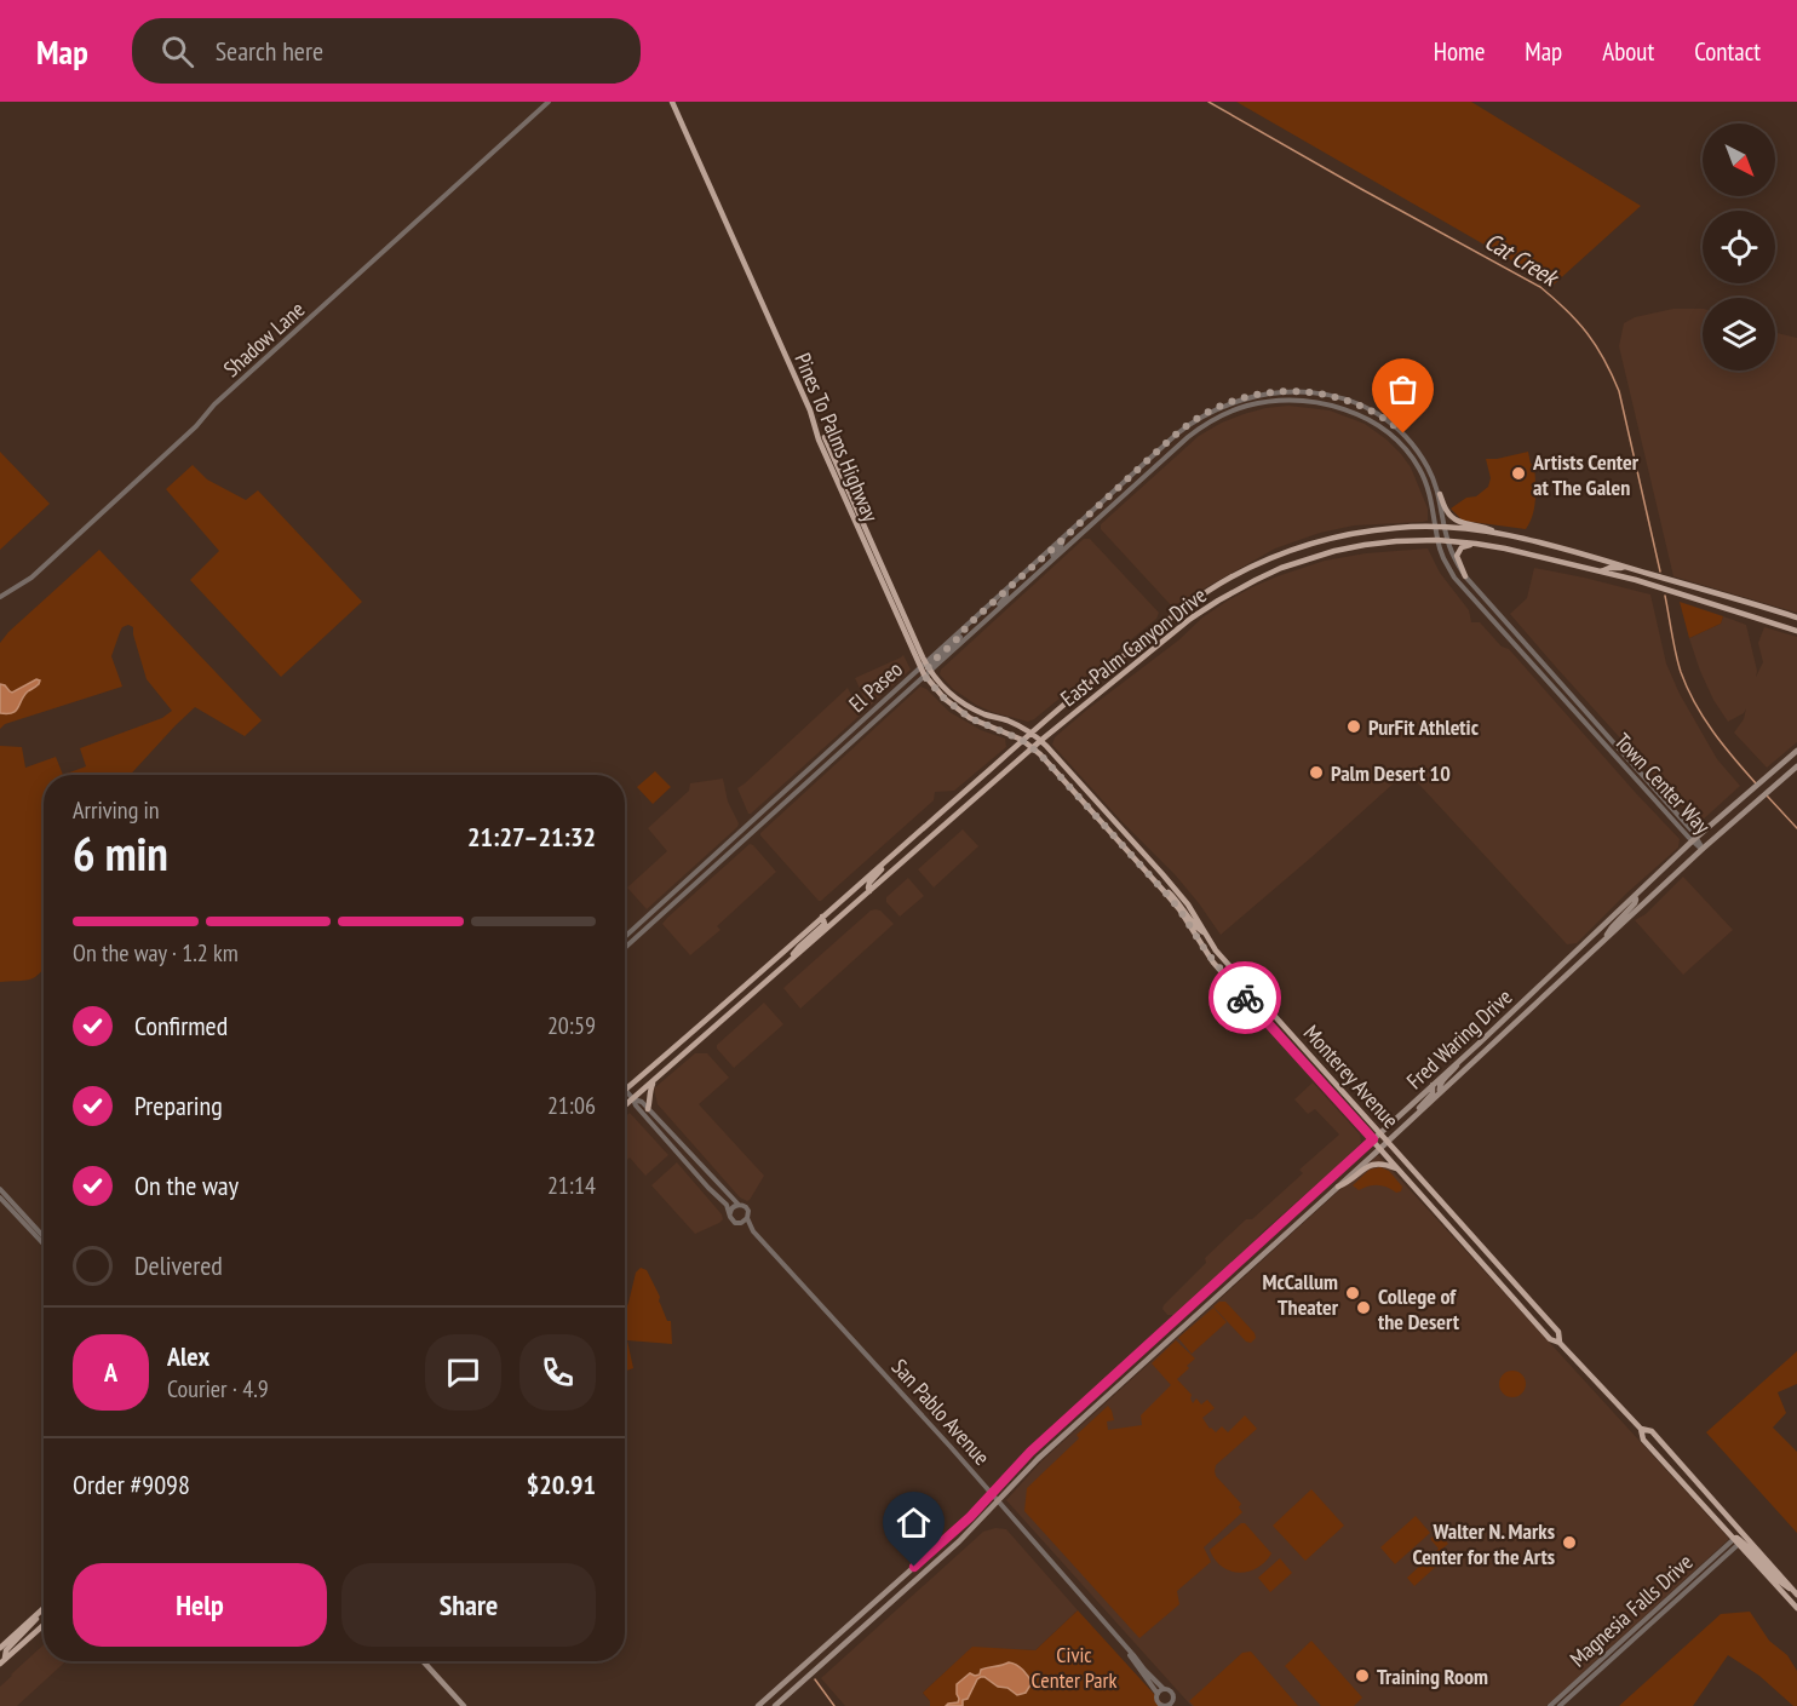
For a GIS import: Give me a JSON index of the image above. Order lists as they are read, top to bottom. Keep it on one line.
{"streets":{"main road":["Pines To Palms Highway","East Palm Canyon Drive","Fred Waring Drive","Monterey Avenue"],"street":["Shadow Lane","El Paseo","Town Center Way","San Pablo Avenue","Magnesia Falls Drive"]},"crossings":[["Pines To Palms Highway","East Palm Canyon Drive"],["Pines To Palms Highway","El Paseo"],["Pines To Palms Highway","Monterey Avenue"],["East Palm Canyon Drive","El Paseo"],["East Palm Canyon Drive","Town Center Way"],["East Palm Canyon Drive","Monterey Avenue"],["East Palm Canyon Drive","San Pablo Avenue"],["El Paseo","Town Center Way"],["Town Center Way","Fred Waring Drive"],["Fred Waring Drive","Monterey Avenue"],["Fred Waring Drive","San Pablo Avenue"],["Monterey Avenue","Magnesia Falls Drive"]],"water":["Cat Creek"],"parks":["Civic Center Park"],"places":["Artists Center at The Galen","PurFit Athletic","Palm Desert 10","McCallum Theater","College of the Desert","Walter N. Marks Center for the Arts","Training Room"],"north":"bottom right","page":{"header":"Map","search":"Search here","nav":["Home","Map","About","Contact"],"heading":["6 min","Arriving in","21:27–21:32"],"panel":["Alex","Courier · 4.9","Order #9098","$20.91"],"bar":"On the way · 1.2 km","list":[["Confirmed","20:59"],["Preparing","21:06"],["On the way","21:14"],"Delivered"],"round":"A","buttons":["Help","Share"]}}
